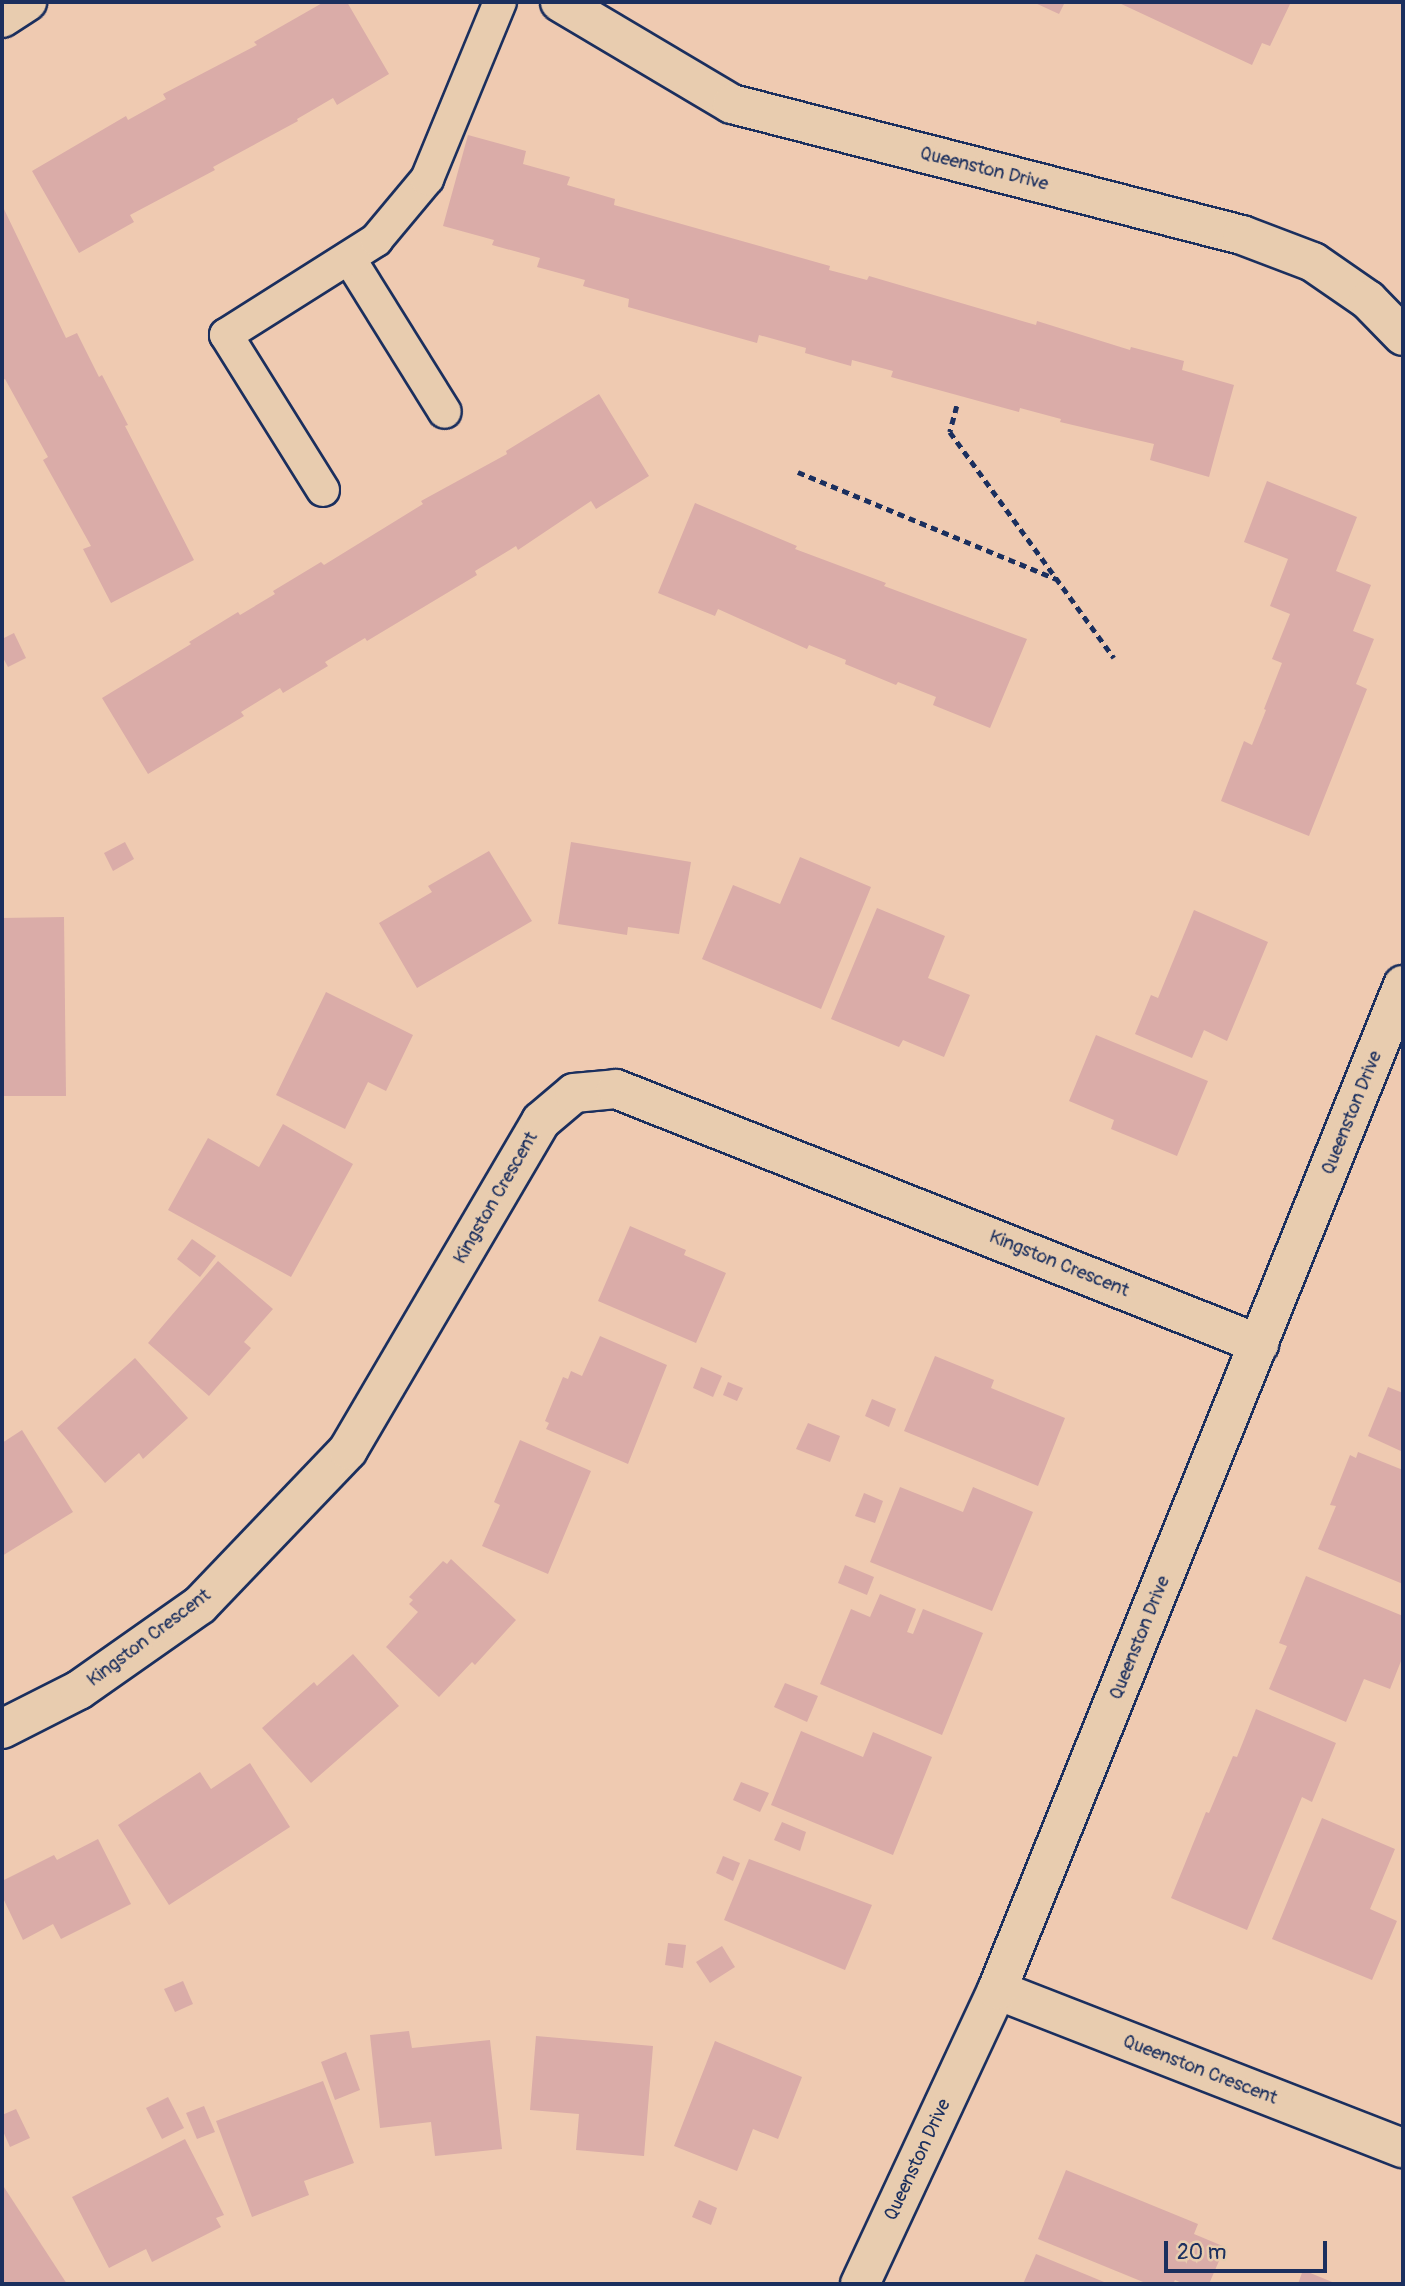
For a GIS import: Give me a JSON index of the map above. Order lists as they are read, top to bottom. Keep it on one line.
{"streets":{"street":["Queenston Drive","Kingston Crescent","Queenston Crescent"]},"crossings":[["Queenston Drive","Kingston Crescent"],["Queenston Drive","Queenston Crescent"]],"scale_bar":"20 m"}
